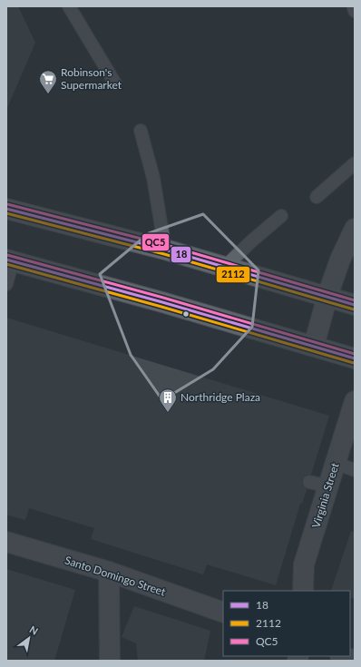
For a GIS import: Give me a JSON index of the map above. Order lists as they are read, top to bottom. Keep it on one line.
{"streets":{"street":["Virginia Street","Santo Domingo Street"]},"places":{"supermarket":["Robinson's Supermarket"],"building":["Northridge Plaza"]},"lines":["transit line QC5","transit line 18","transit line 2112"],"legend":["18","2112","QC5"],"north":"top right"}
